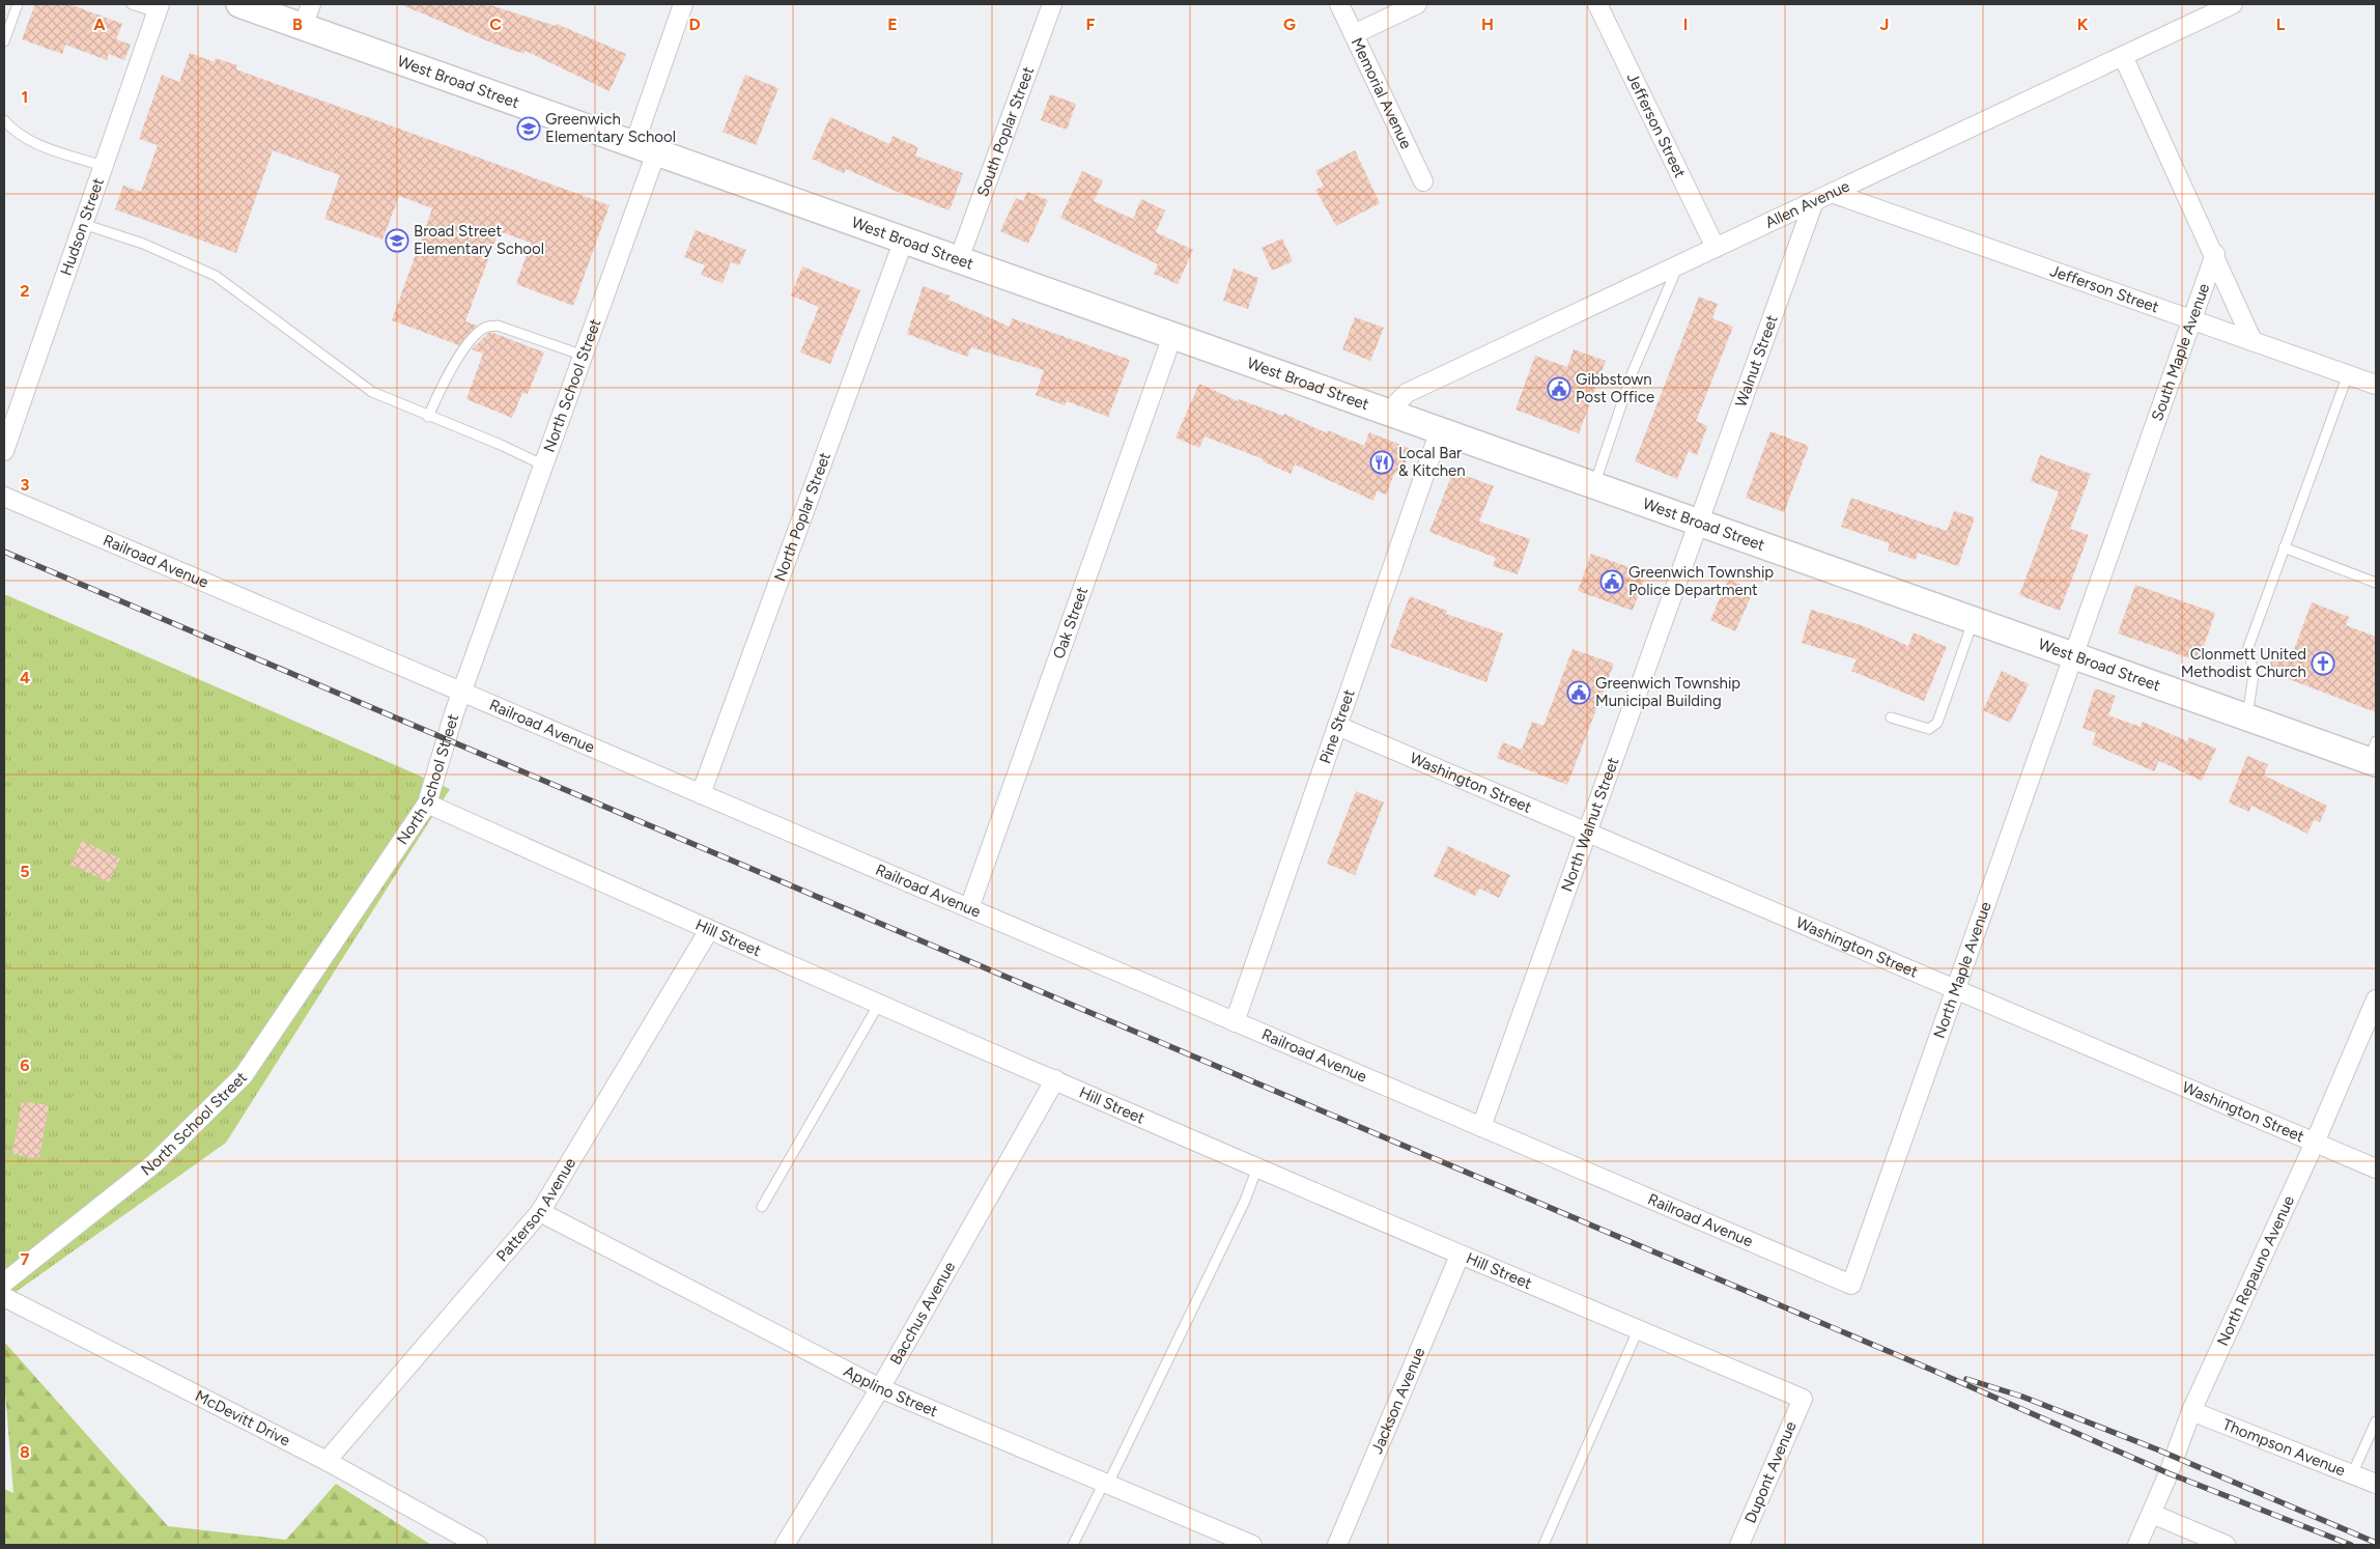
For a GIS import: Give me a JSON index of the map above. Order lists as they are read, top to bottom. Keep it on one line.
{"streets":{"main road":["West Broad Street"],"street":["Memorial Avenue","Jefferson Street","South Poplar Street","Allen Avenue","Hudson Street","South Maple Avenue","Walnut Street","North School Street","North Poplar Street","Railroad Avenue","Oak Street","Pine Street","Washington Street","North Walnut Street","Hill Street","North Maple Avenue","Patterson Avenue","North Repauno Avenue","Bacchus Avenue","Applino Street","Jackson Avenue","McDevitt Drive","Thompson Avenue","Dupont Avenue"]},"crossings":[["West Broad Street","South Poplar Street"],["West Broad Street","Allen Avenue"],["West Broad Street","South Maple Avenue"],["West Broad Street","Walnut Street"],["West Broad Street","North School Street"],["West Broad Street","North Poplar Street"],["West Broad Street","Oak Street"],["West Broad Street","Pine Street"],["West Broad Street","North Walnut Street"],["West Broad Street","North Maple Avenue"],["Jefferson Street","Allen Avenue"],["Jefferson Street","South Maple Avenue"],["Allen Avenue","Walnut Street"],["South Maple Avenue","North Maple Avenue"],["Walnut Street","North Walnut Street"],["North School Street","Railroad Avenue"],["North School Street","Hill Street"],["North Poplar Street","Railroad Avenue"],["Railroad Avenue","Oak Street"],["Railroad Avenue","Pine Street"],["Railroad Avenue","North Walnut Street"],["Railroad Avenue","North Maple Avenue"],["Pine Street","Washington Street"],["Washington Street","North Walnut Street"],["Washington Street","North Maple Avenue"],["Washington Street","North Repauno Avenue"],["Hill Street","Patterson Avenue"],["Hill Street","Bacchus Avenue"],["Hill Street","Jackson Avenue"],["Hill Street","Dupont Avenue"],["Patterson Avenue","Applino Street"],["Patterson Avenue","McDevitt Drive"],["North Repauno Avenue","Thompson Avenue"],["Bacchus Avenue","Applino Street"]],"places":{"school or university":["Greenwich Elementary School","Broad Street Elementary School"],"public building":["Gibbstown Post Office","Greenwich Township Police Department","Greenwich Township Municipal Building"],"restaurant":["Local Bar & Kitchen"],"church":["Clonmett United Methodist Church"]},"grid":{"columns":["A","B","C","D","E","F","G","H","I","J","K","L"],"rows":["1","2","3","4","5","6","7","8"]}}
